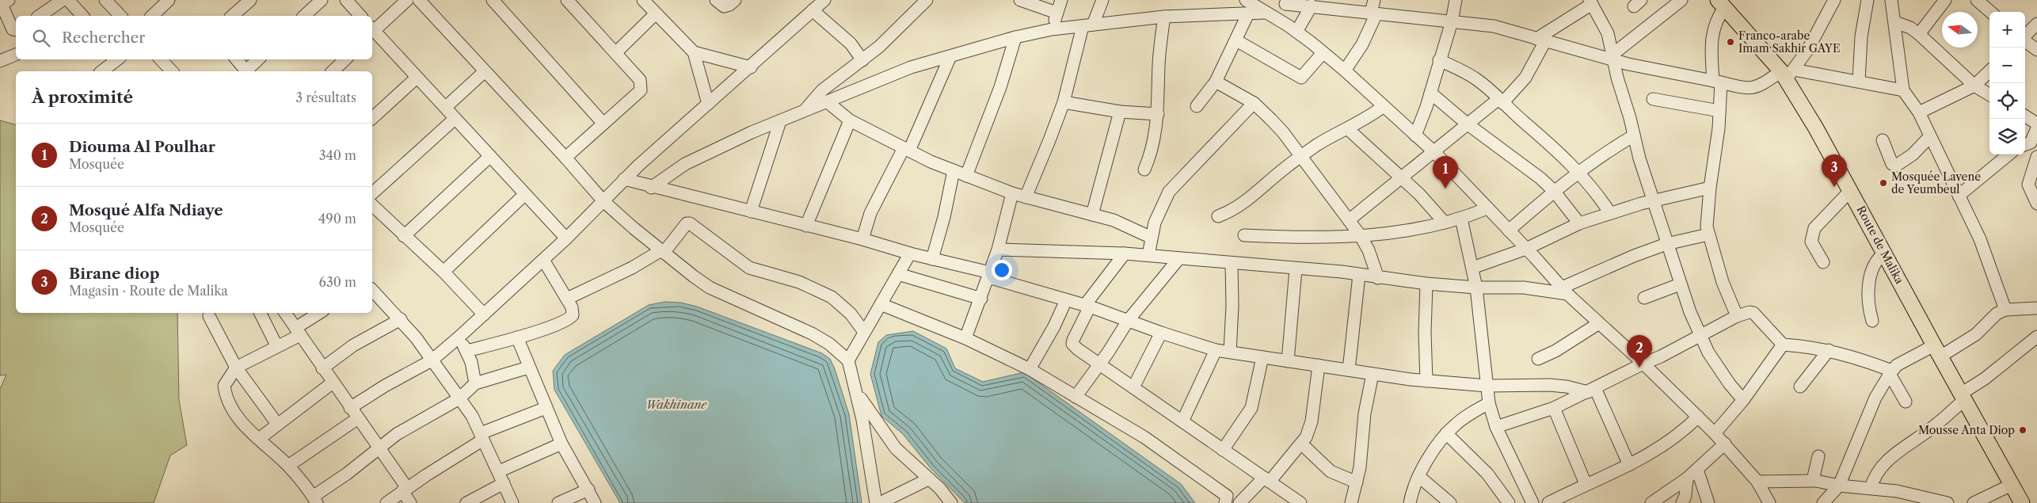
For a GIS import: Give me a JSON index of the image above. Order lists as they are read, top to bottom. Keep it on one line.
{"streets":{"main road":["Route de Malika"]},"water":["Wakhinane"],"places":["Franco-arabe Imam Sakhir GAYE","Mosquée Layene de Yeumbeul","Mousse Anta Diop"],"north":"left","page":{"map_buttons":["+","−"],"search":"Rechercher","heading":["À proximité","3 résultats"],"list":[{"mark":"1","name":"Diouma Al Poulhar","note":"Mosquée","value":"340 m"},{"mark":"2","name":"Mosqué Alfa Ndiaye","note":"Mosquée","value":"490 m"},{"mark":"3","name":"Birane diop","note":"Magasin · Route de Malika","value":"630 m"}],"pins":["3","1","2"]}}
